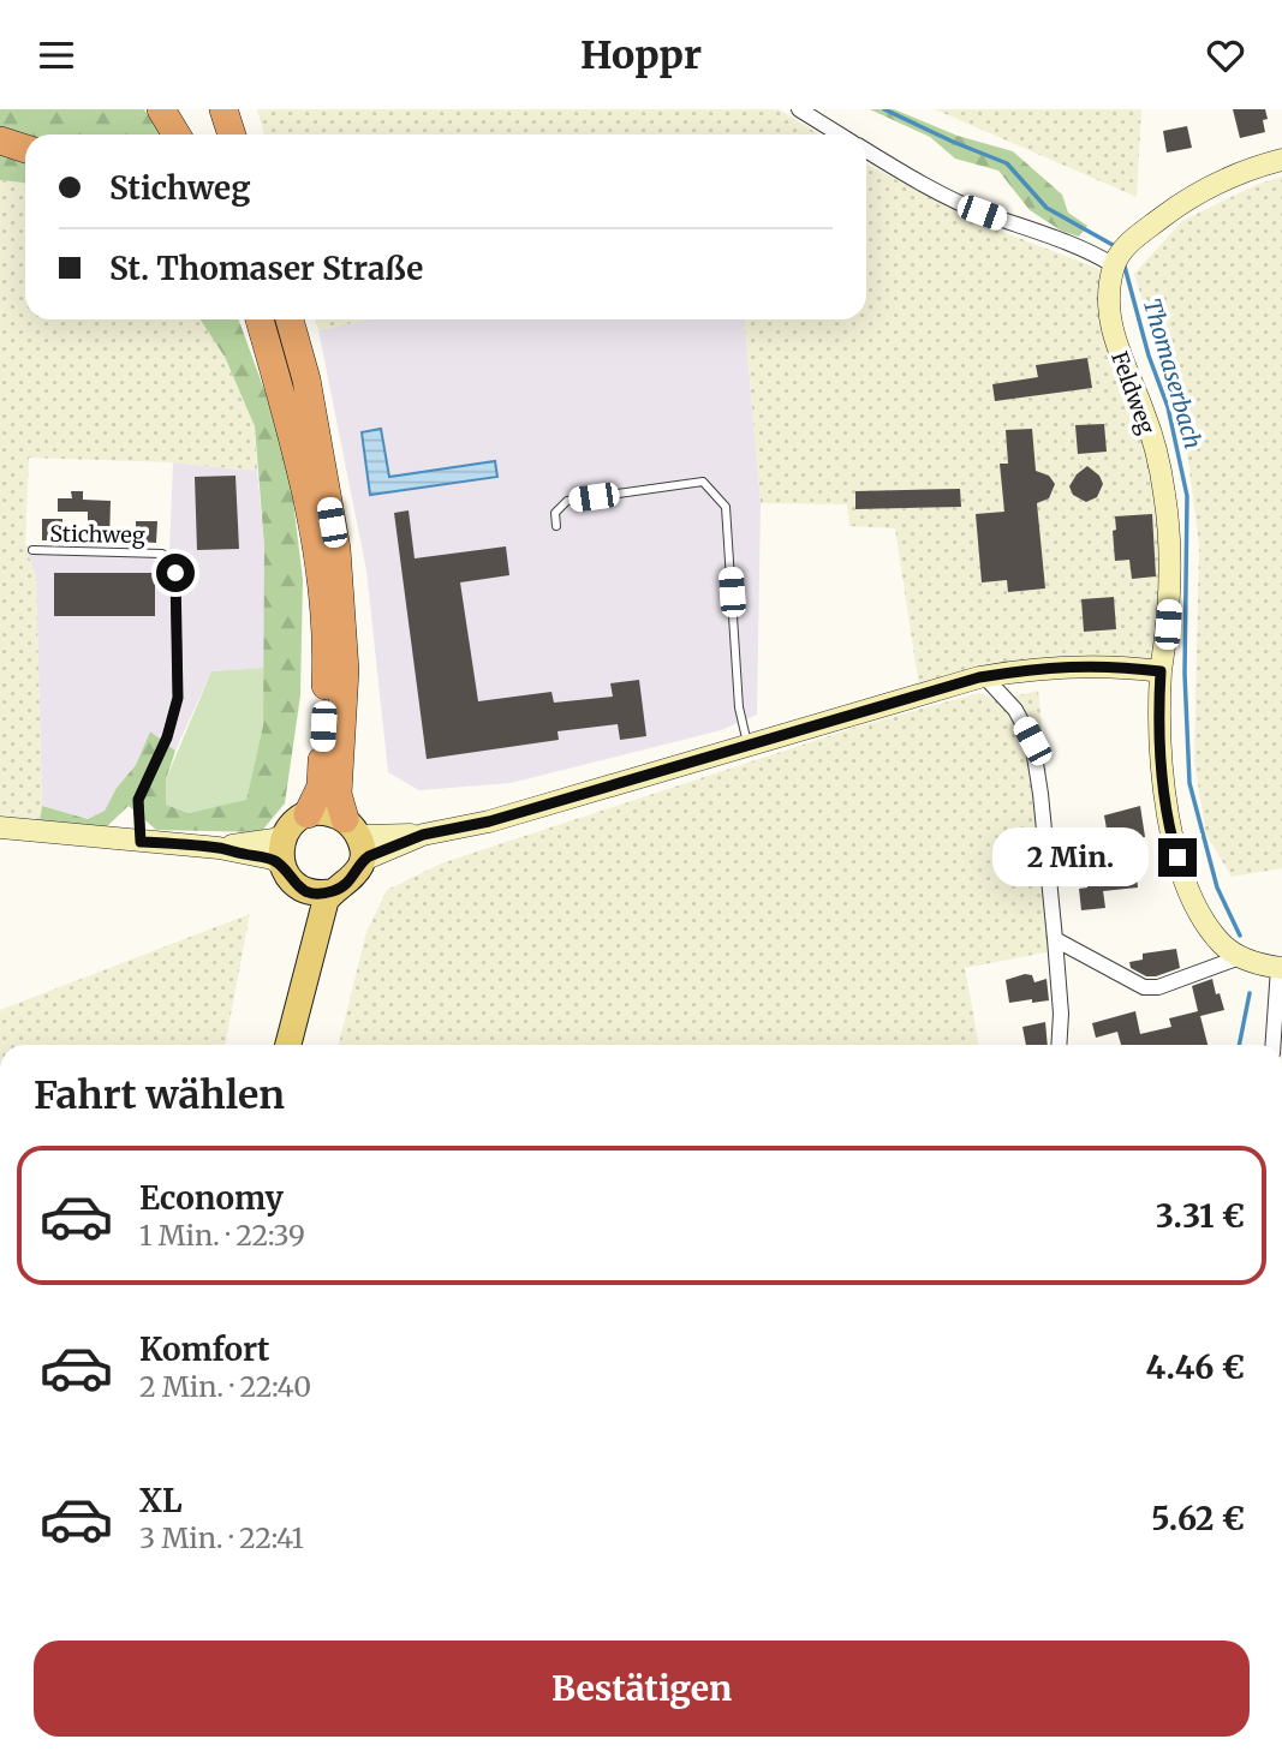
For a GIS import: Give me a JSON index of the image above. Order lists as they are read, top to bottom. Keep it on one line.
{"streets":{"main road":["Feldweg"],"lane":["Stichweg"]},"water":["Thomaserbach"],"page":{"header":"Hoppr","banner":["Stichweg","St. Thomaser Straße"],"bubble":"2 Min.","heading":"Fahrt wählen","list":[{"name":"Economy","note":"1 Min. · 22:39","value":"3.31 €"},{"name":"Komfort","note":"2 Min. · 22:40","value":"4.46 €"},{"name":"XL","note":"3 Min. · 22:41","value":"5.62 €"}],"buttons":"Bestätigen"}}
